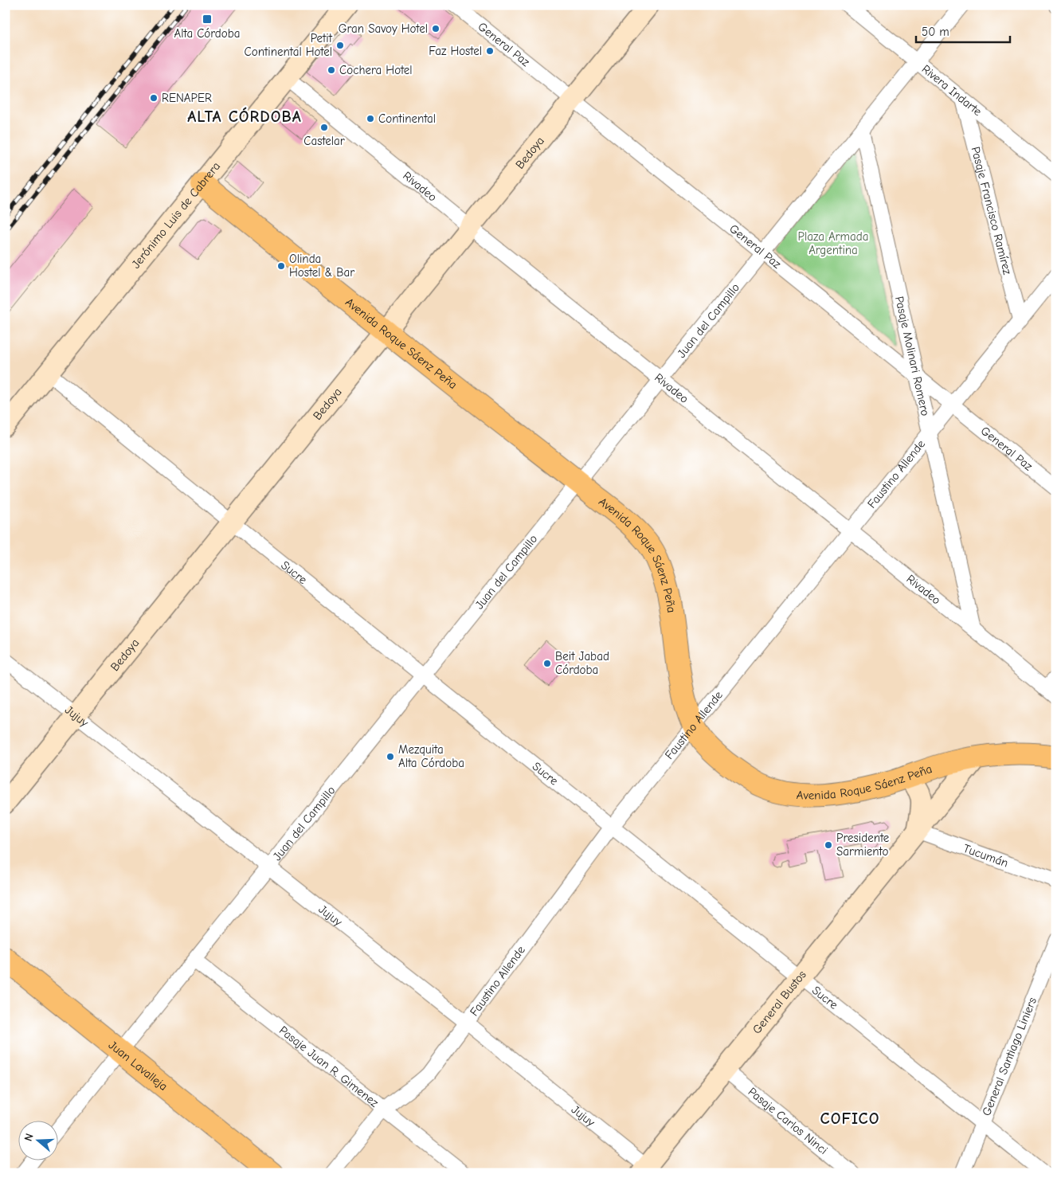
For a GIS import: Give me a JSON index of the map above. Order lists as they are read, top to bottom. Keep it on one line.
{"streets":{"main road":["Bedoya","Jerónimo Luis de Cabrera","Avenida Roque Sáenz Peña","General Bustos","Juan Lavalleja"],"street":["General Paz","Rivera Indarte","Rivadeo","Pasaje Francisco Ramírez","Juan del Campillo","Pasaje Molinari Romero","Faustino Allende","Sucre","Jujuy","Tucumán","General Santiago Liniers","Pasaje Juan R. Gimenez","Pasaje Carlos Ninci"]},"crossings":[["General Paz","Bedoya"],["General Paz","Juan del Campillo"],["General Paz","Pasaje Molinari Romero"],["General Paz","Faustino Allende"],["Rivera Indarte","Pasaje Francisco Ramírez"],["Rivera Indarte","Juan del Campillo"],["Bedoya","Rivadeo"],["Bedoya","Avenida Roque Sáenz Peña"],["Bedoya","Sucre"],["Bedoya","Jujuy"],["Rivadeo","Jerónimo Luis de Cabrera"],["Rivadeo","Juan del Campillo"],["Rivadeo","Pasaje Molinari Romero"],["Rivadeo","Faustino Allende"],["Pasaje Francisco Ramírez","Faustino Allende"],["Jerónimo Luis de Cabrera","Avenida Roque Sáenz Peña"],["Jerónimo Luis de Cabrera","Sucre"],["Juan del Campillo","Avenida Roque Sáenz Peña"],["Juan del Campillo","Pasaje Molinari Romero"],["Juan del Campillo","Sucre"],["Juan del Campillo","Jujuy"],["Juan del Campillo","Juan Lavalleja"],["Juan del Campillo","Pasaje Juan R. Gimenez"],["Avenida Roque Sáenz Peña","Faustino Allende"],["Avenida Roque Sáenz Peña","General Bustos"],["Pasaje Molinari Romero","Faustino Allende"],["Faustino Allende","Sucre"],["Faustino Allende","Jujuy"],["Faustino Allende","Pasaje Juan R. Gimenez"],["Sucre","General Bustos"],["Sucre","General Santiago Liniers"],["Jujuy","General Bustos"],["Tucumán","General Bustos"],["General Bustos","Pasaje Carlos Ninci"]],"districts":["ALTA CÓRDOBA","COFICO"],"parks":["Plaza Armada Argentina"],"places":{"transit":["Alta Córdoba"],"other":["Gran Savoy Hotel","Petit Continental Hotel","Faz Hostel","Cochera Hotel","RENAPER","Continental","Castelar","Olinda Hostel & Bar","Beit Jabad Córdoba","Mezquita Alta Córdoba","Presidente Sarmiento"]},"scale_bar":"50 m","north":"left"}
